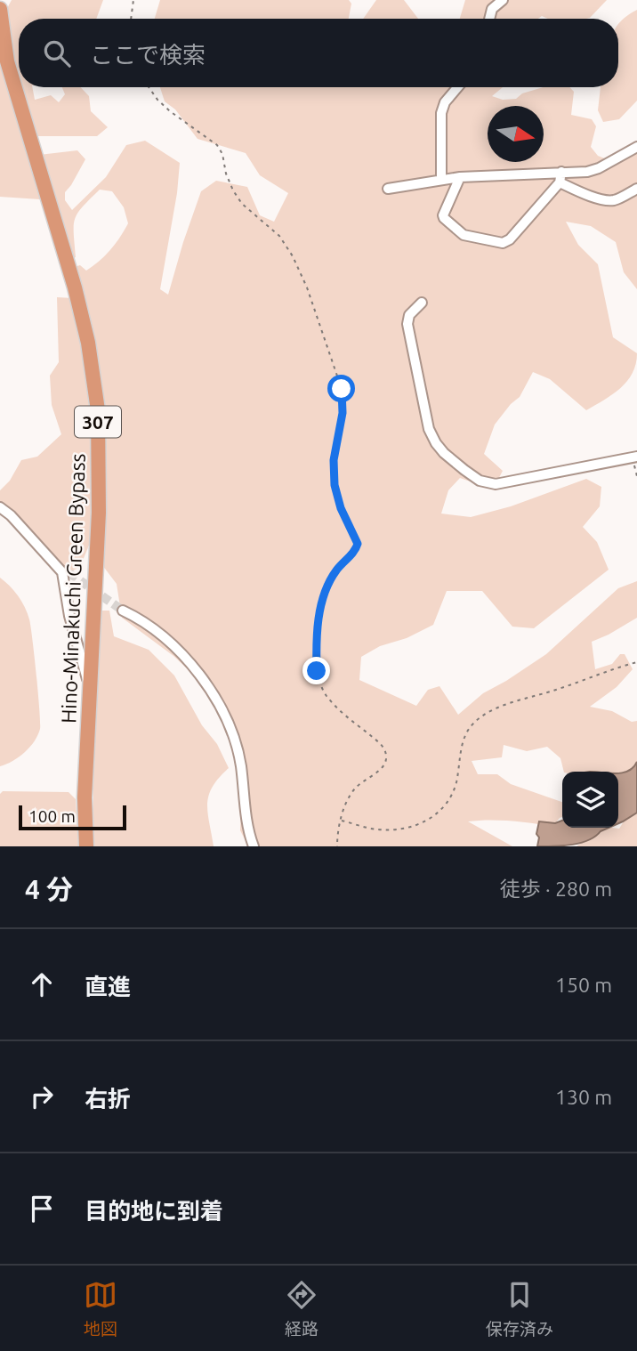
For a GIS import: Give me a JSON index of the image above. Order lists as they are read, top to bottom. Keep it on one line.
{"streets":{"highway":["307","Hino-Minakuchi Green Bypass"]},"scale_bar":"100 m","north":"right","page":{"search":"ここで検索","scale":"100 m","heading":["4 分","徒歩 · 280 m"],"list":[["直進","150 m"],["右折","130 m"],"目的地に到着"],"nav":["地図","経路","保存済み"]}}
